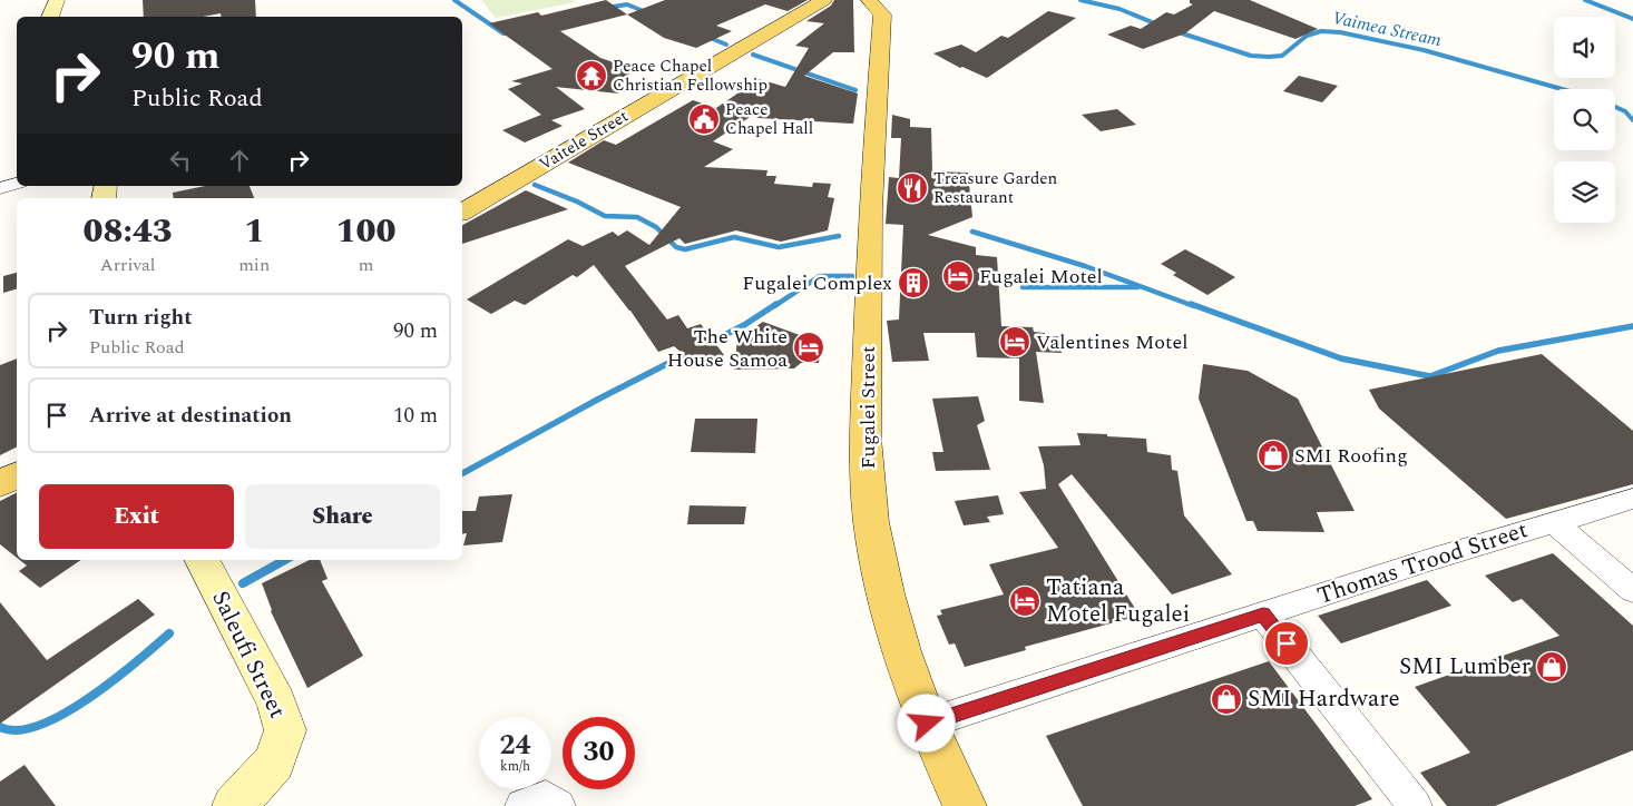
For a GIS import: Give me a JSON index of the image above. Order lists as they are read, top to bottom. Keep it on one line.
{"streets":{"main road":["Vaitele Street","Fugalei Street","Saleufi Street"],"street":["Thomas Trood Street"]},"crossings":[["Fugalei Street","Thomas Trood Street"]],"water":["Vaimea Stream"],"places":{"temple":["Peace Chapel Christian Fellowship"],"public building":["Peace Chapel Hall"],"restaurant":["Treasure Garden Restaurant"],"hotel":["Fugalei Motel","Valentines Motel","The White House Samoa","Tatiana Motel Fugalei"],"building":["Fugalei Complex"],"shop":["SMI Roofing","SMI Lumber","SMI Hardware"]},"page":{"turn":["90 m","Public Road"],"eta":["08:43","Arrival","1","min","100","m"],"list":[{"name":"Turn right","note":"Public Road","value":"90 m"},{"name":"Arrive at destination","value":"10 m"}],"buttons":["Exit","Share"],"speed":"24 km/h","limit":"30"}}
